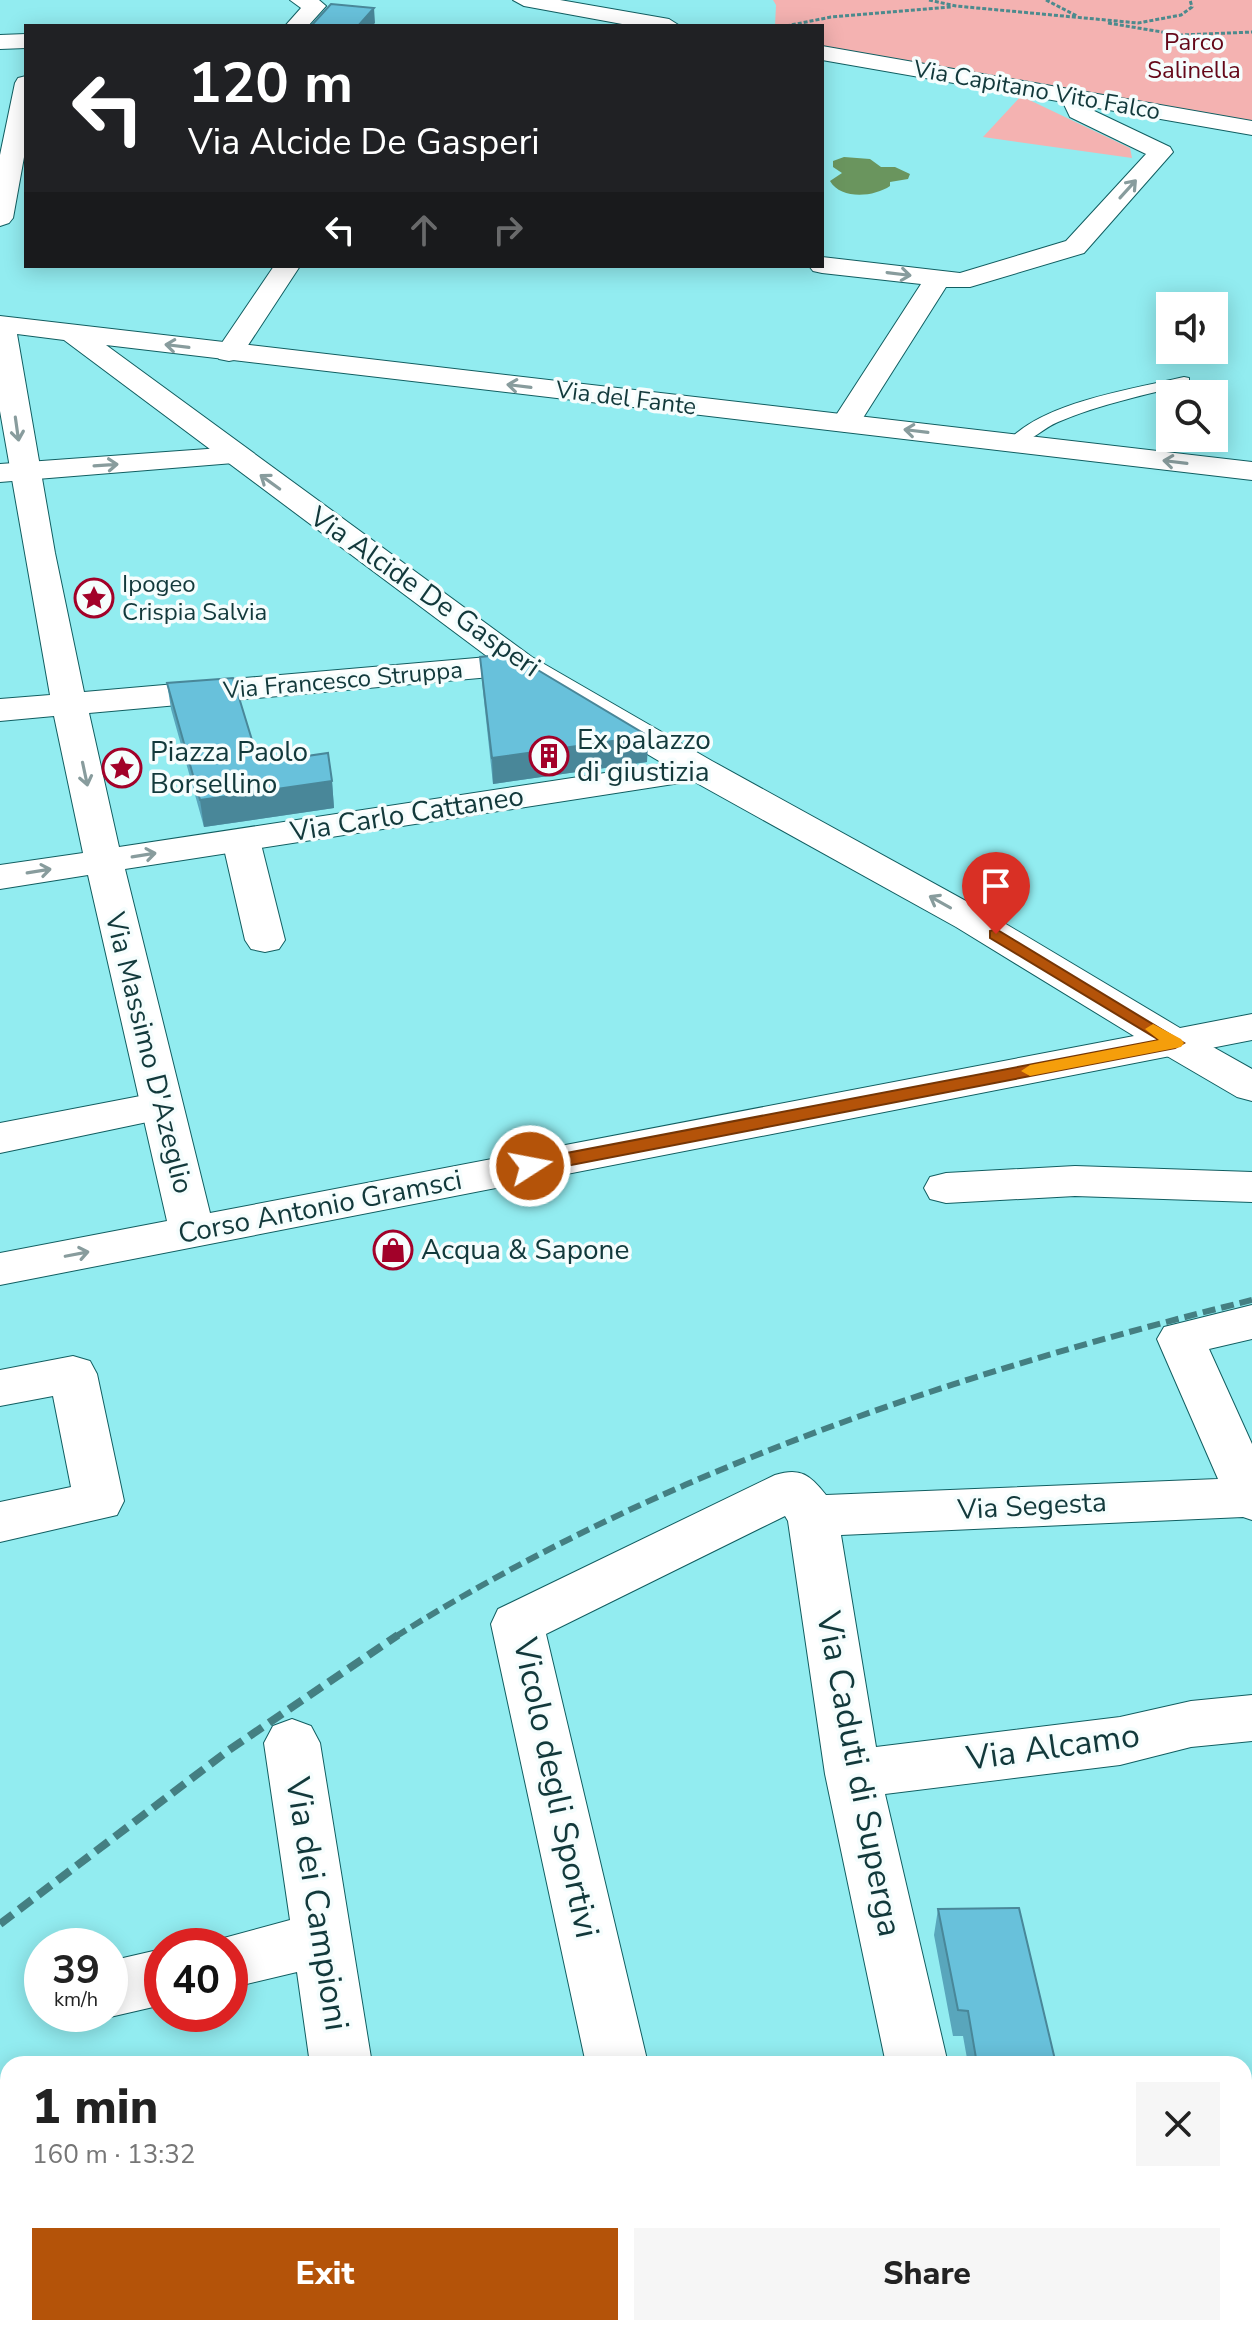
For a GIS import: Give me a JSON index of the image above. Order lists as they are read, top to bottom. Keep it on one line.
{"streets":{"street":["Via Capitano Vito Falco","Via del Fante","Via Alcide De Gasperi","Via Francesco Struppa","Via Carlo Cattaneo","Via Massimo D'Azeglio","Corso Antonio Gramsci","Via Segesta","Via Alcamo","Via Caduti di Superga","Vicolo degli Sportivi","Via dei Campioni"]},"crossings":[["Via del Fante","Via Alcide De Gasperi"],["Via Alcide De Gasperi","Via Francesco Struppa"],["Via Alcide De Gasperi","Via Carlo Cattaneo"],["Via Alcide De Gasperi","Corso Antonio Gramsci"],["Via Francesco Struppa","Via Massimo D'Azeglio"],["Via Carlo Cattaneo","Via Massimo D'Azeglio"],["Via Massimo D'Azeglio","Corso Antonio Gramsci"],["Via Segesta","Via Caduti di Superga"],["Via Segesta","Vicolo degli Sportivi"],["Via Alcamo","Via Caduti di Superga"],["Via Caduti di Superga","Vicolo degli Sportivi"]],"one_way":["Via Alcide De Gasperi"],"parks":["Parco Salinella"],"places":{"place":["Ipogeo Crispia Salvia","Piazza Paolo Borsellino"],"building":["Ex palazzo di giustizia"],"shop":["Acqua & Sapone"]},"page":{"turn":["120 m","Via Alcide De Gasperi"],"speed":"39 km/h","limit":"40","heading":["1 min","160 m · 13:32"],"buttons":["Exit","Share"]}}
